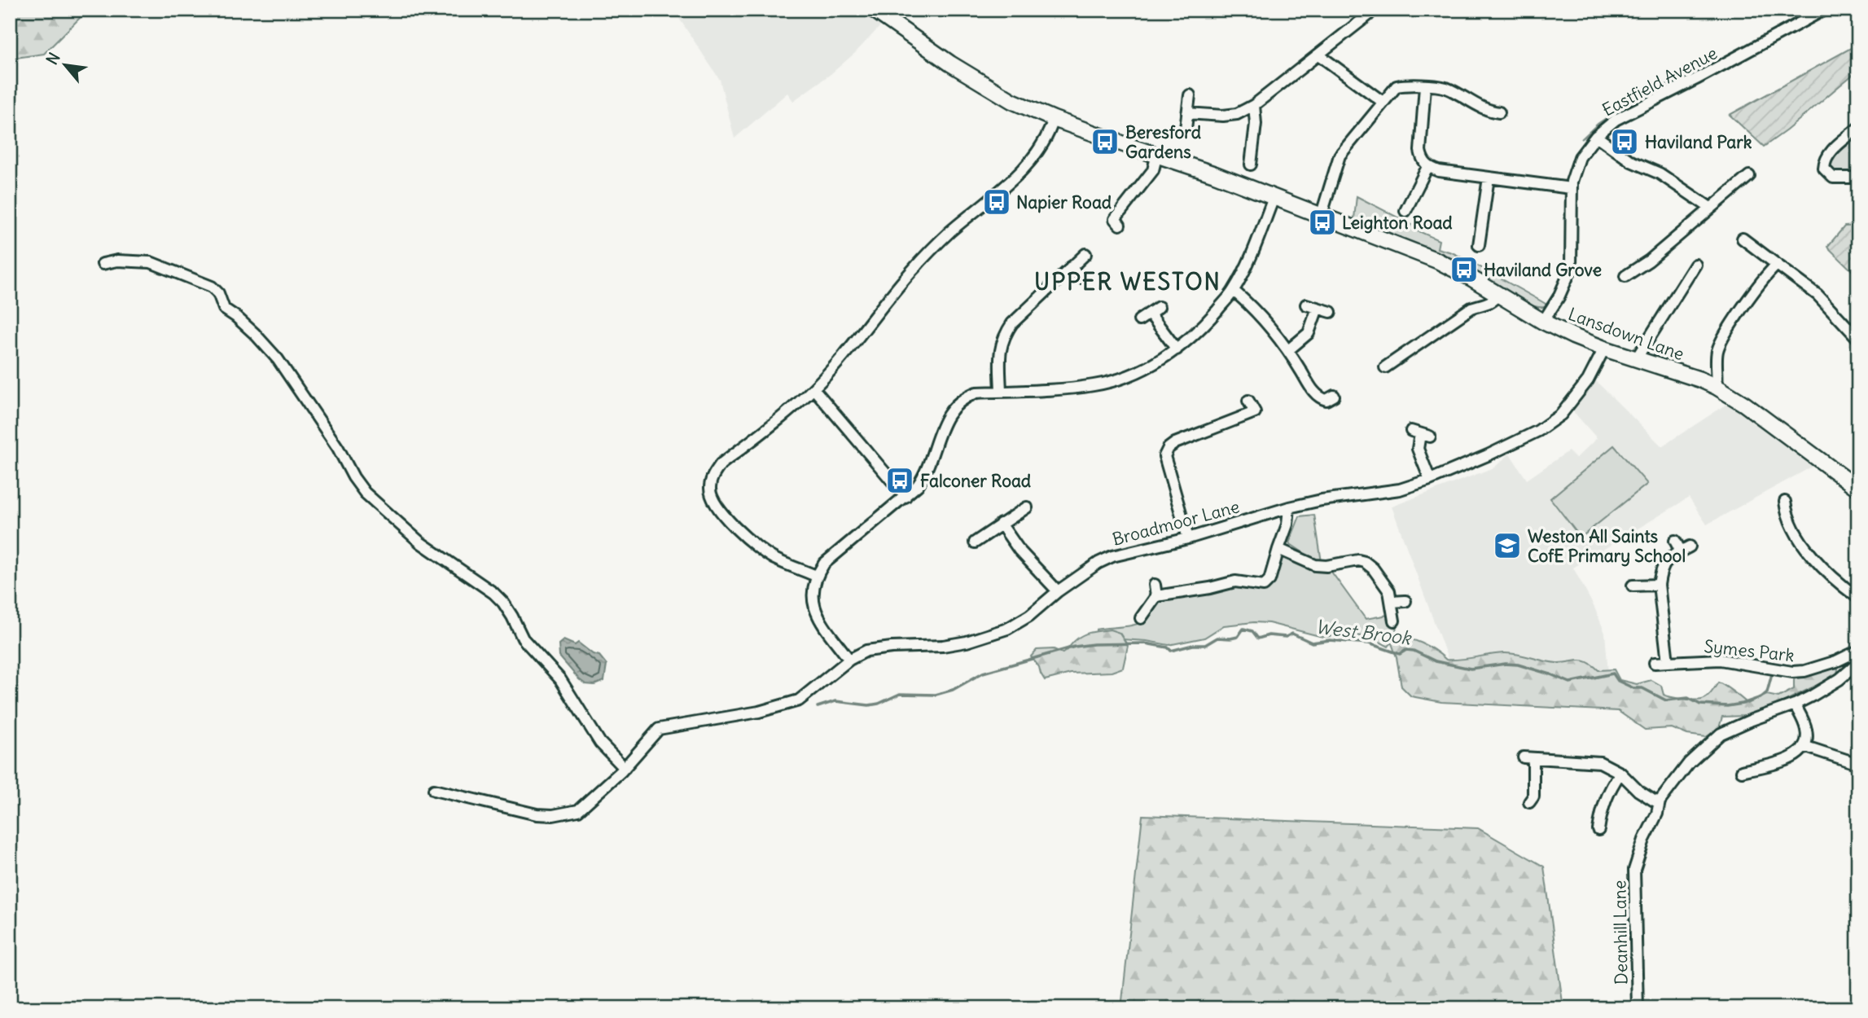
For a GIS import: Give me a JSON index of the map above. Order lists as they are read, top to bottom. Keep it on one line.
{"streets":{"street":["Eastfield Avenue","Lansdown Lane","Broadmoor Lane","Symes Park","Deanhill Lane"]},"crossings":[["Eastfield Avenue","Lansdown Lane"],["Lansdown Lane","Broadmoor Lane"]],"districts":["UPPER WESTON"],"water":["West Brook"],"places":{"bus stop":["Beresford Gardens","Haviland Park","Napier Road","Leighton Road","Haviland Grove","Falconer Road"],"school or university":["Weston All Saints CofE Primary School"]},"north":"top left"}
